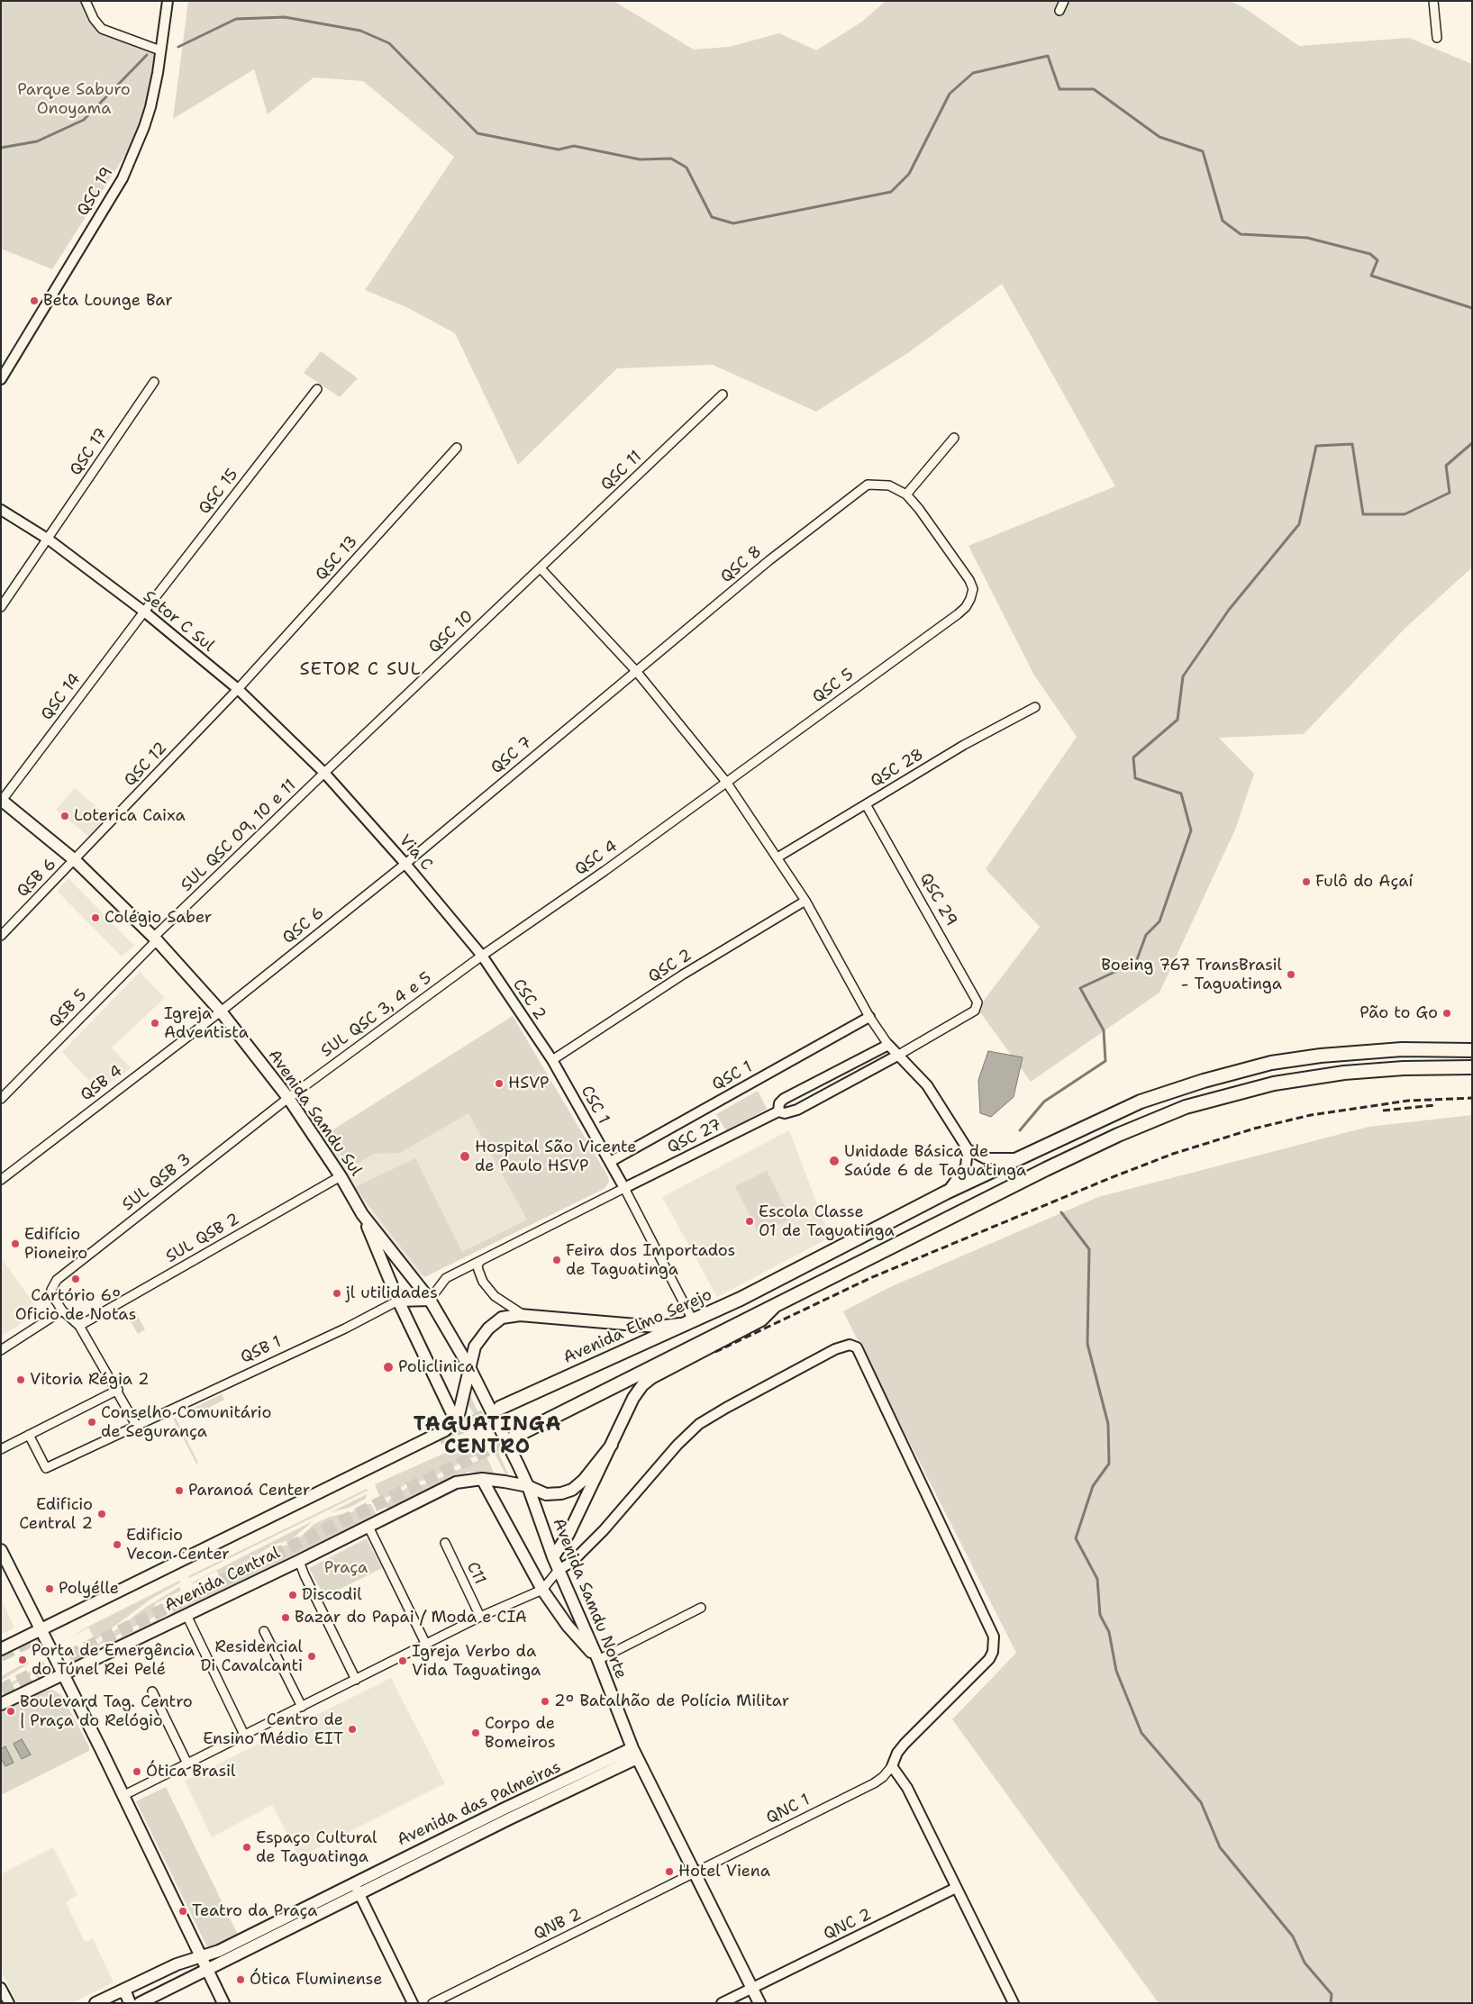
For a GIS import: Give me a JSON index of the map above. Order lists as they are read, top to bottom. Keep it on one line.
{"streets":{"main road":["Avenida Samdu Sul","Avenida Elmo Serejo","Avenida Central","Avenida Samdu Norte","Avenida das Palmeiras"],"street":["QSC 19","QSC 17","QSC 11","QSC 15","QSC 13","QSC 8","Setor C Sul","QSC 10","QSC 5","QSC 14","QSC 7","QSC 12","QSC 28","SUL QSC 09, 10 e 11","Via C","QSC 4","QSB 6","QSC 29","QSC 6","QSC 2","CSC 2","QSB 5","SUL QSC 3, 4 e 5","QSC 1","QSB 4","CSC 1","QSC 27","SUL QSB 3","SUL QSB 2","QSB 1","C11","QNC 1","QNB 2","QNC 2"]},"crossings":[["QSC 17","Setor C Sul"],["QSC 11","QSC 10"],["QSC 15","Setor C Sul"],["QSC 15","QSC 14"],["QSC 13","Setor C Sul"],["QSC 13","QSC 12"],["QSC 8","QSC 5"],["QSC 8","QSC 7"],["Setor C Sul","QSC 10"],["Setor C Sul","QSC 14"],["Setor C Sul","QSC 12"],["Setor C Sul","SUL QSC 09, 10 e 11"],["Setor C Sul","Via C"],["QSC 10","SUL QSC 09, 10 e 11"],["QSC 10","Via C"],["QSC 5","QSC 4"],["QSC 14","Avenida Samdu Sul"],["QSC 7","Via C"],["QSC 7","QSC 6"],["QSC 12","QSB 6"],["QSC 12","Avenida Samdu Sul"],["QSC 28","QSC 29"],["SUL QSC 09, 10 e 11","Via C"],["SUL QSC 09, 10 e 11","QSB 5"],["SUL QSC 09, 10 e 11","Avenida Samdu Sul"],["Via C","QSC 4"],["Via C","QSC 6"],["Via C","CSC 2"],["Via C","SUL QSC 3, 4 e 5"],["QSC 4","CSC 2"],["QSC 4","SUL QSC 3, 4 e 5"],["QSB 6","Avenida Samdu Sul"],["QSC 29","QSC 27"],["QSC 6","QSB 4"],["QSC 6","Avenida Samdu Sul"],["QSC 2","CSC 2"],["QSC 2","CSC 1"],["CSC 2","SUL QSC 3, 4 e 5"],["CSC 2","CSC 1"],["QSB 5","Avenida Samdu Sul"],["SUL QSC 3, 4 e 5","Avenida Samdu Sul"],["SUL QSC 3, 4 e 5","SUL QSB 3"],["QSC 1","CSC 1"],["QSB 4","Avenida Samdu Sul"],["CSC 1","QSC 27"],["Avenida Samdu Sul","SUL QSB 3"],["Avenida Samdu Sul","SUL QSB 2"],["Avenida Samdu Sul","Avenida Samdu Norte"],["Avenida Central","Avenida Samdu Norte"],["Avenida Samdu Norte","Avenida das Palmeiras"],["Avenida Samdu Norte","QNC 1"],["Avenida Samdu Norte","QNB 2"],["Avenida Samdu Norte","QNC 2"],["QNC 1","QNB 2"]],"districts":["SETOR C SUL","TAGUATINGA CENTRO"],"parks":["Parque Saburo Onoyama","Praça"],"places":["Beta Lounge Bar","Loterica Caixa","Fulô do Açaí","Colégio Saber","Boeing 767 TransBrasil - Taguatinga","Pão to Go","Igreja Adventista","HSVP","Hospital São Vicente de Paulo HSVP","Unidade Básica de Saúde 6 de Taguatinga","Escola Classe 01 de Taguatinga","Edifício Pioneiro","Feira dos Importados de Taguatinga","Cartório 6º Oficio de Notas","jl utilidades","Policlinica","Vitoria Régia 2","Conselho Comunitário de Segurança","Paranoá Center","Edificio Central 2","Edificio Vecon Center","Polyélle","Discodil","Bazar do Papai / Moda e CIA","Residencial Di Cavalcanti","Porta de Emergência do Túnel Rei Pelé","Igreja Verbo da Vida Taguatinga","2º Batalhão de Polícia Militar","Boulevard Tag. Centro | Praça do Relógio","Centro de Ensino Médio EIT","Corpo de Bomeiros","Ótica Brasil","Espaço Cultural de Taguatinga","Hotel Viena","Teatro da Praça","Ótica Fluminense"]}
